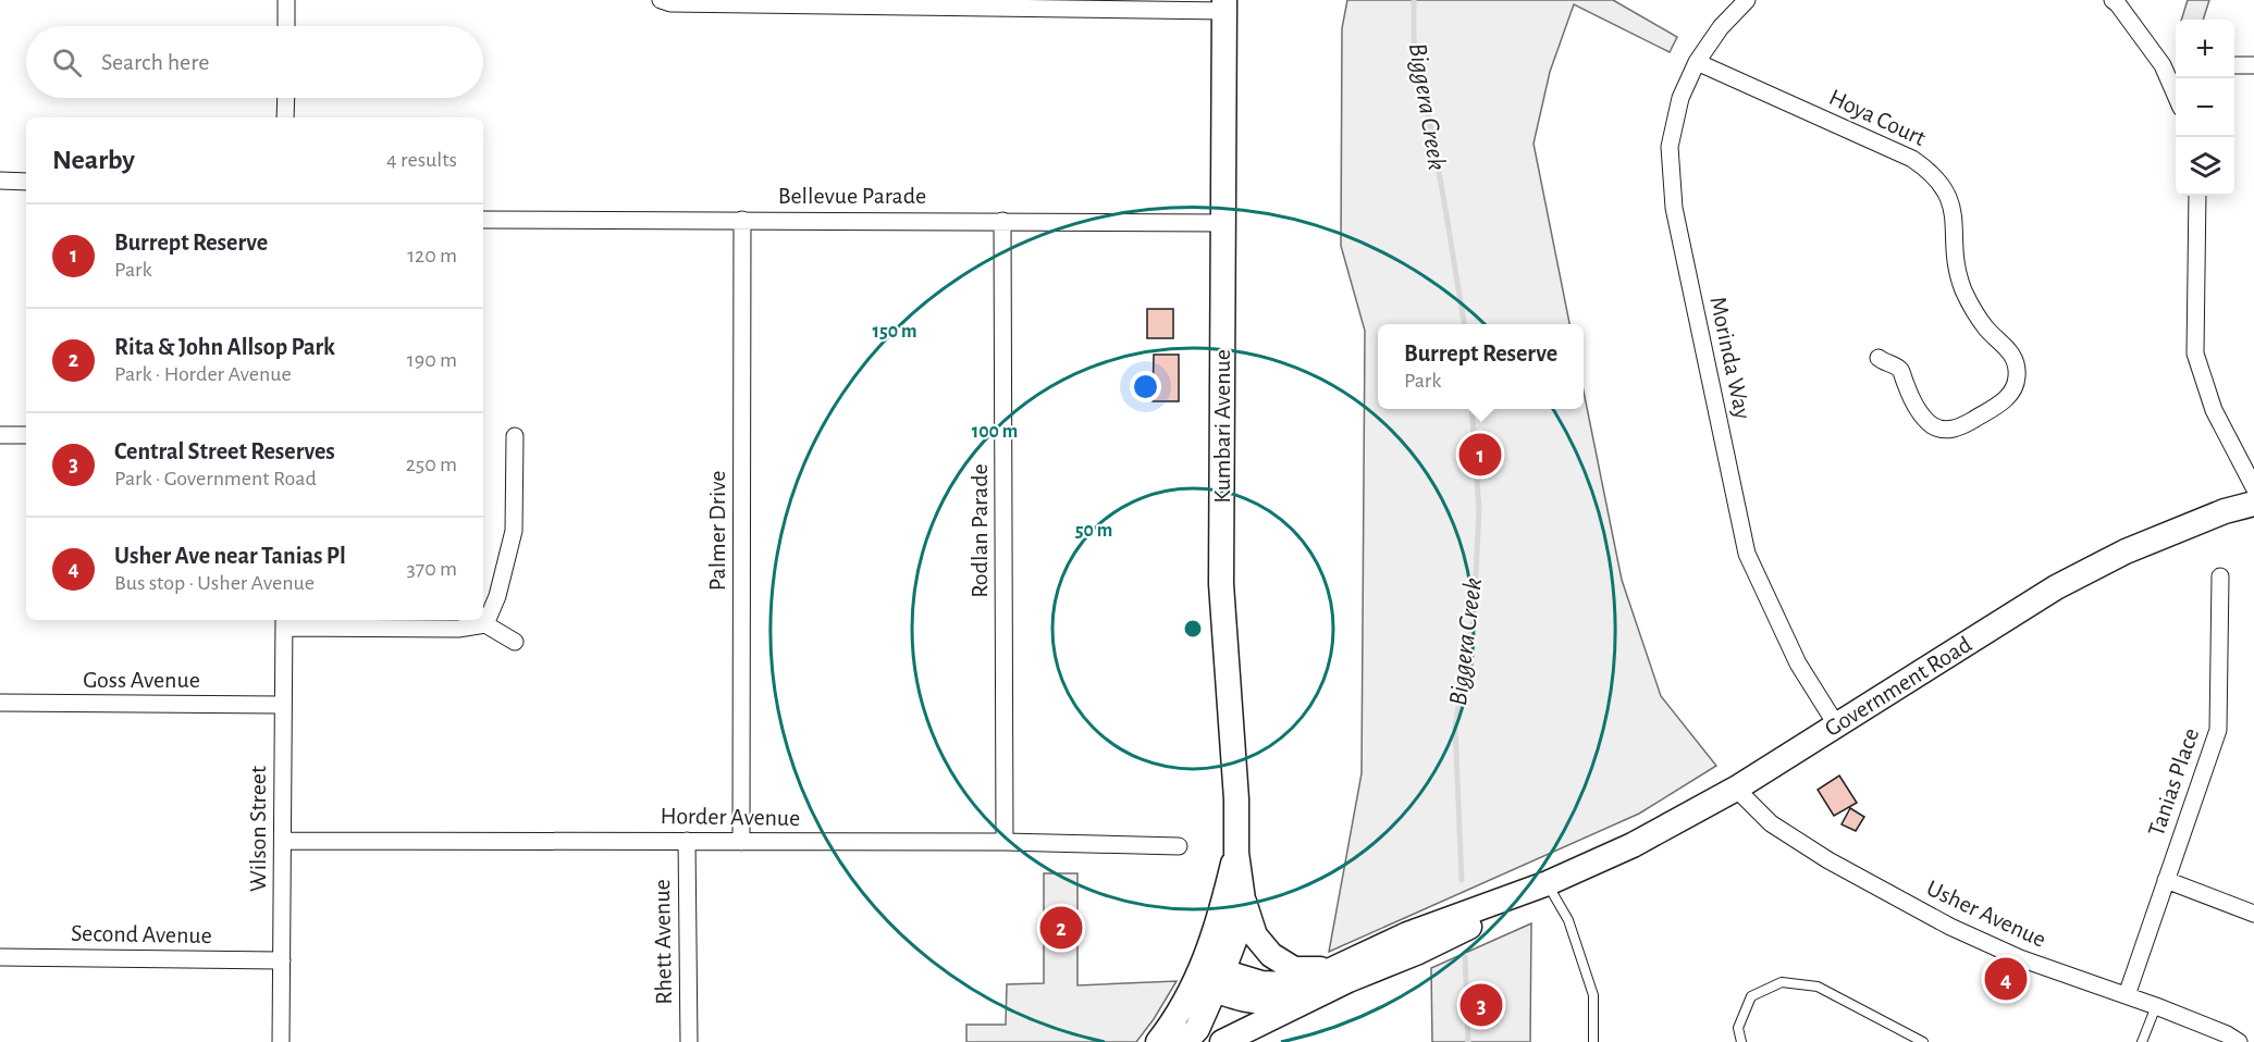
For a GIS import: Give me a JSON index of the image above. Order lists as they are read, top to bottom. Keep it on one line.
{"streets":{"street":["Hoya Court","Bellevue Parade","Morinda Way","Kumbari Avenue","Palmer Drive","Rodlan Parade","Goss Avenue","Government Road","Tanias Place","Horder Avenue","Wilson Street","Usher Avenue","Second Avenue","Rhett Avenue"]},"crossings":[["Hoya Court","Morinda Way"],["Bellevue Parade","Kumbari Avenue"],["Bellevue Parade","Palmer Drive"],["Bellevue Parade","Rodlan Parade"],["Morinda Way","Government Road"],["Kumbari Avenue","Government Road"],["Palmer Drive","Horder Avenue"],["Rodlan Parade","Horder Avenue"],["Goss Avenue","Wilson Street"],["Government Road","Usher Avenue"],["Tanias Place","Usher Avenue"],["Horder Avenue","Wilson Street"],["Horder Avenue","Rhett Avenue"],["Wilson Street","Second Avenue"]],"water":["Biggera Creek"],"page":{"map_buttons":["+","−"],"search":"Search here","heading":["Nearby","4 results"],"list":[{"mark":"1","name":"Burrept Reserve","note":"Park","value":"120 m"},{"mark":"2","name":"Rita & John Allsop Park","note":"Park · Horder Avenue","value":"190 m"},{"mark":"3","name":"Central Street Reserves","note":"Park · Government Road","value":"250 m"},{"mark":"4","name":"Usher Ave near Tanias Pl","note":"Bus stop · Usher Avenue","value":"370 m"}],"popup":["Burrept Reserve","Park"],"pins":["1","2","4","3"]},"rings":["150 m","100 m","50 m"]}
